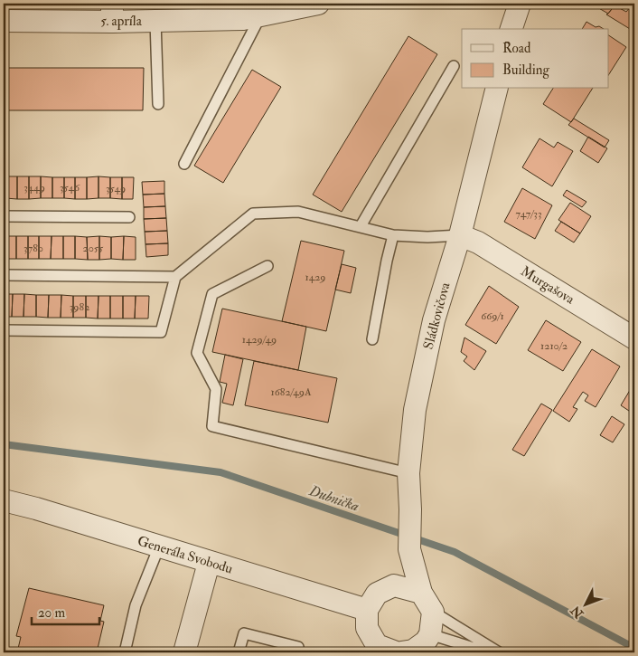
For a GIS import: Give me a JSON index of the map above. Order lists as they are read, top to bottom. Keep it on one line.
{"streets":{"street":["5. apríla","Murgašova","Sládkovičova","Generála Svobodu"]},"crossings":[["Murgašova","Sládkovičova"]],"water":["Dubnička"],"house_numbers":["3449","3546","3549","747/33","3780","2055","1429","3982","669/1","1429/49","1210/2","1682/49A"],"legend":["Road","Building"],"scale_bar":"20 m","north":"bottom left"}
